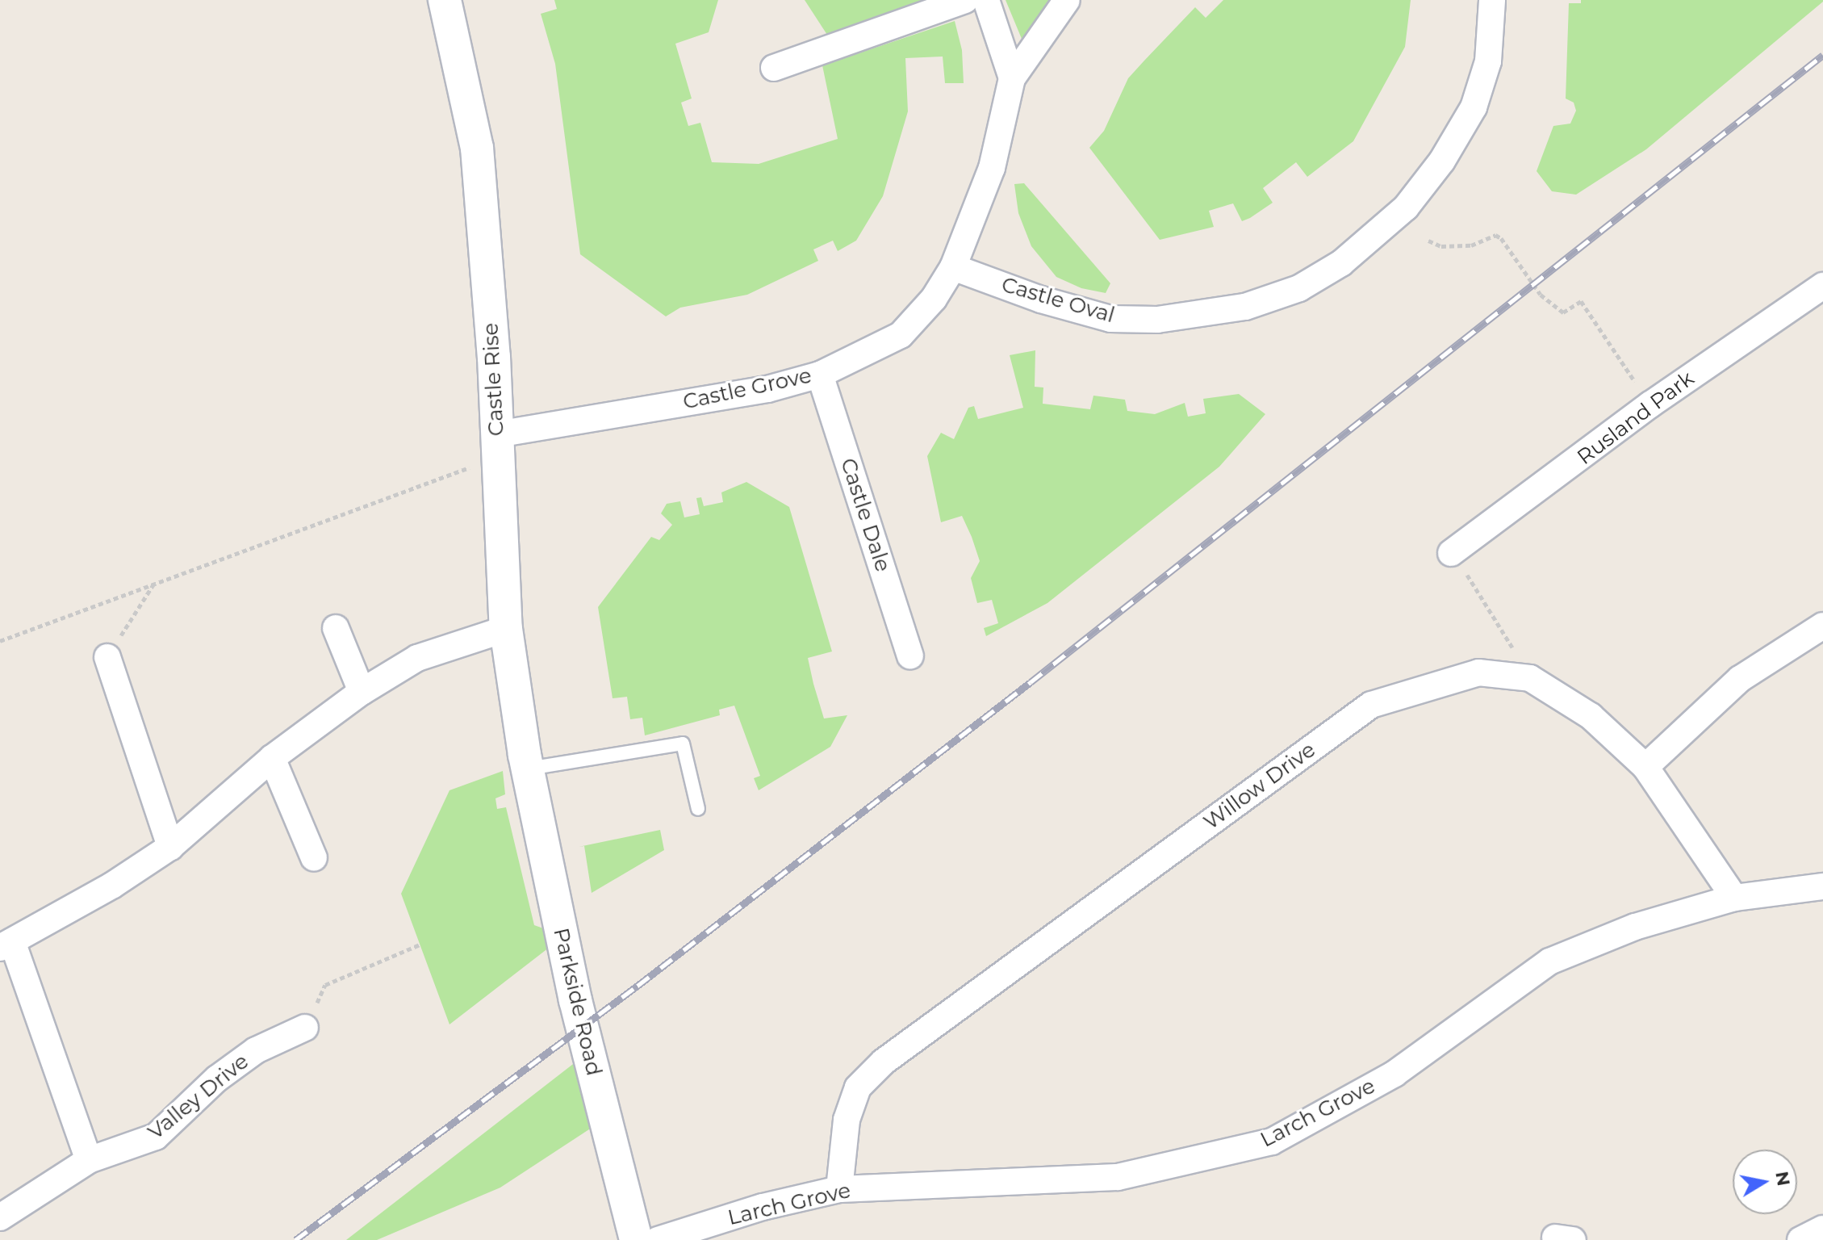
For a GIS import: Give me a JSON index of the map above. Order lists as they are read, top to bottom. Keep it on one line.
{"streets":{"street":["Castle Oval","Castle Rise","Castle Grove","Rusland Park","Castle Dale","Willow Drive","Parkside Road","Valley Drive","Larch Grove"]},"crossings":[["Castle Oval","Castle Grove"],["Castle Rise","Castle Grove"],["Castle Rise","Parkside Road"],["Castle Grove","Castle Dale"],["Willow Drive","Larch Grove"]],"north":"right"}
